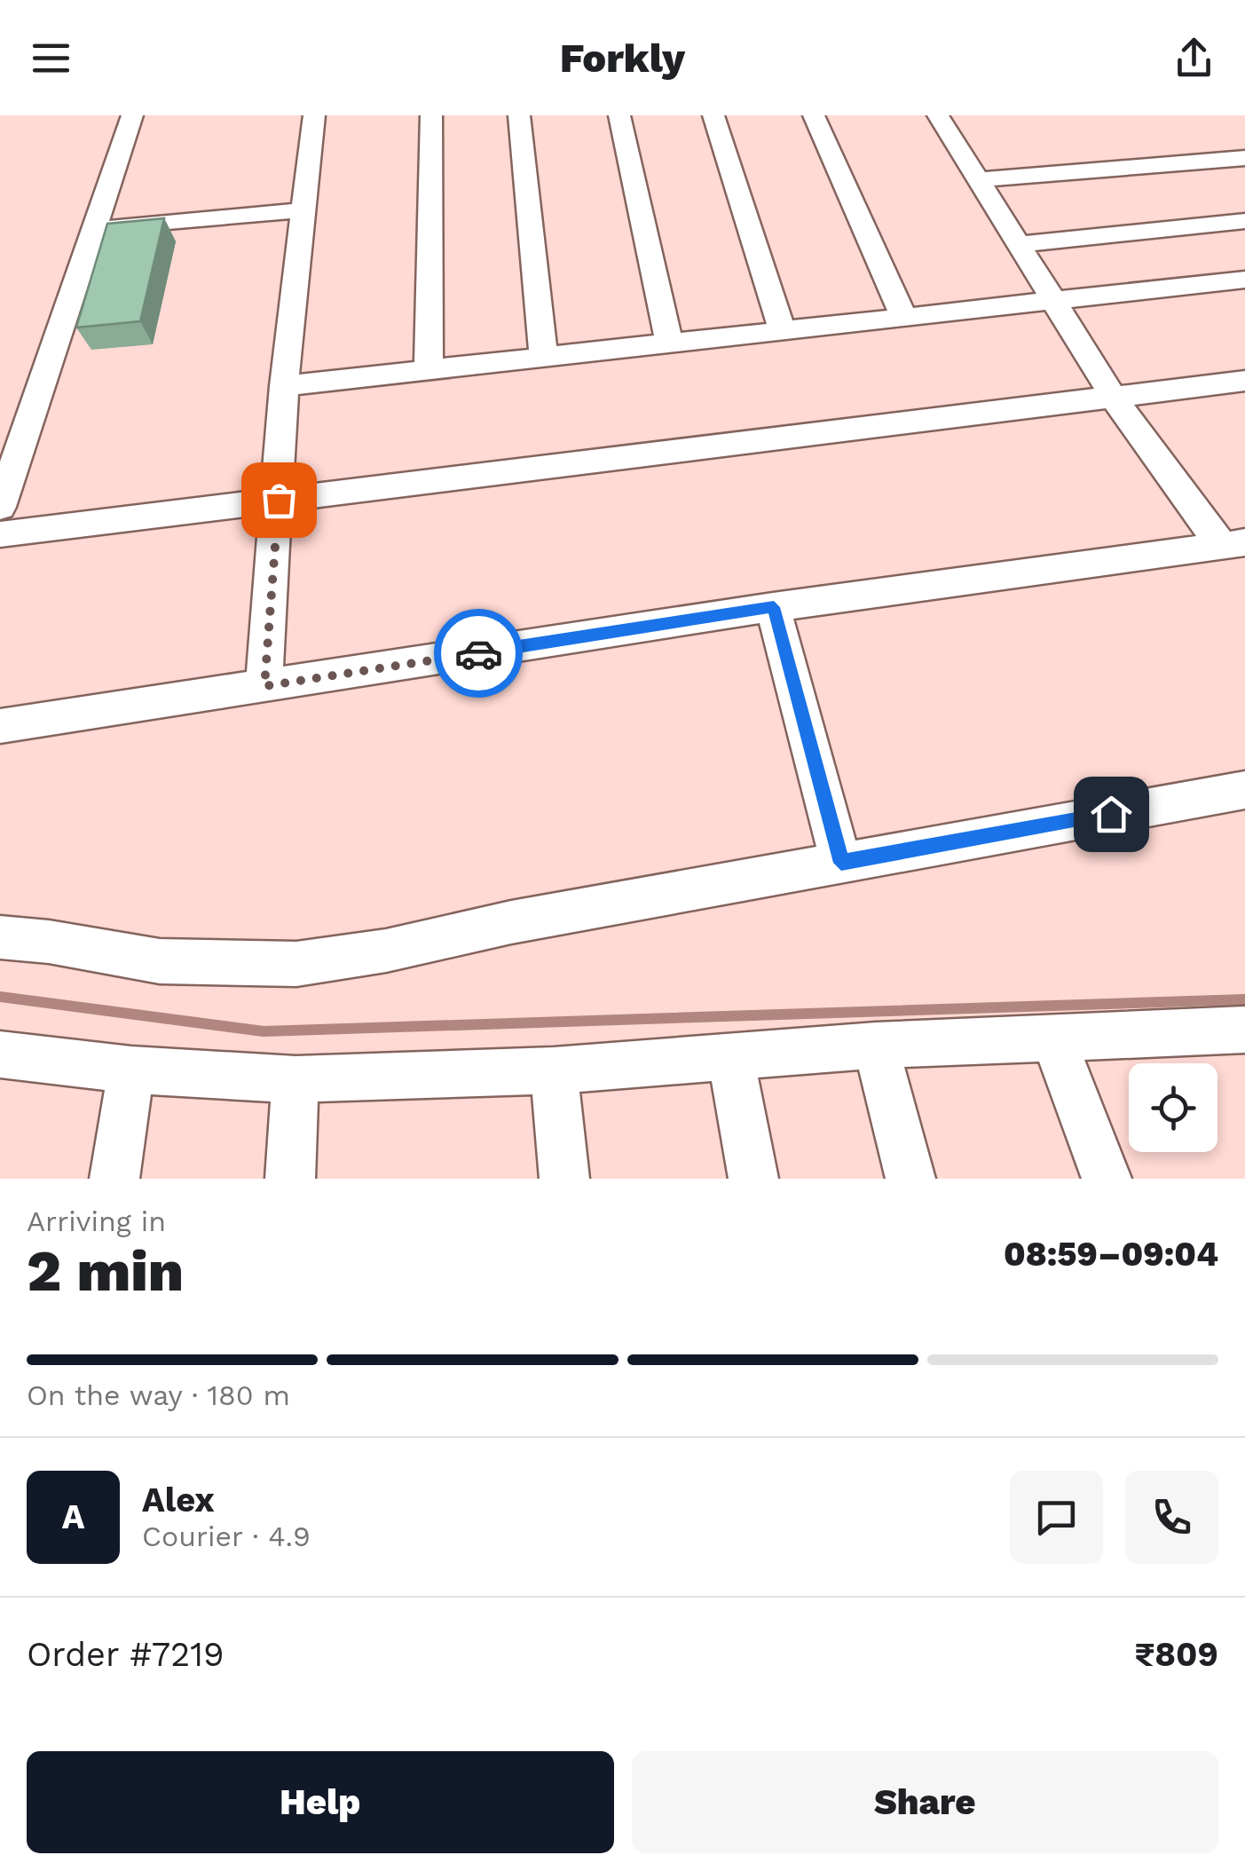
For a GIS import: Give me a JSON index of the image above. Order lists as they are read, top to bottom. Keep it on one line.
{"page":{"header":"Forkly","heading":["2 min","Arriving in","08:59–09:04"],"panel":["Alex","Courier · 4.9","Order #7219","₹809"],"bar":"On the way · 180 m","round":"A","buttons":["Help","Share"]}}
